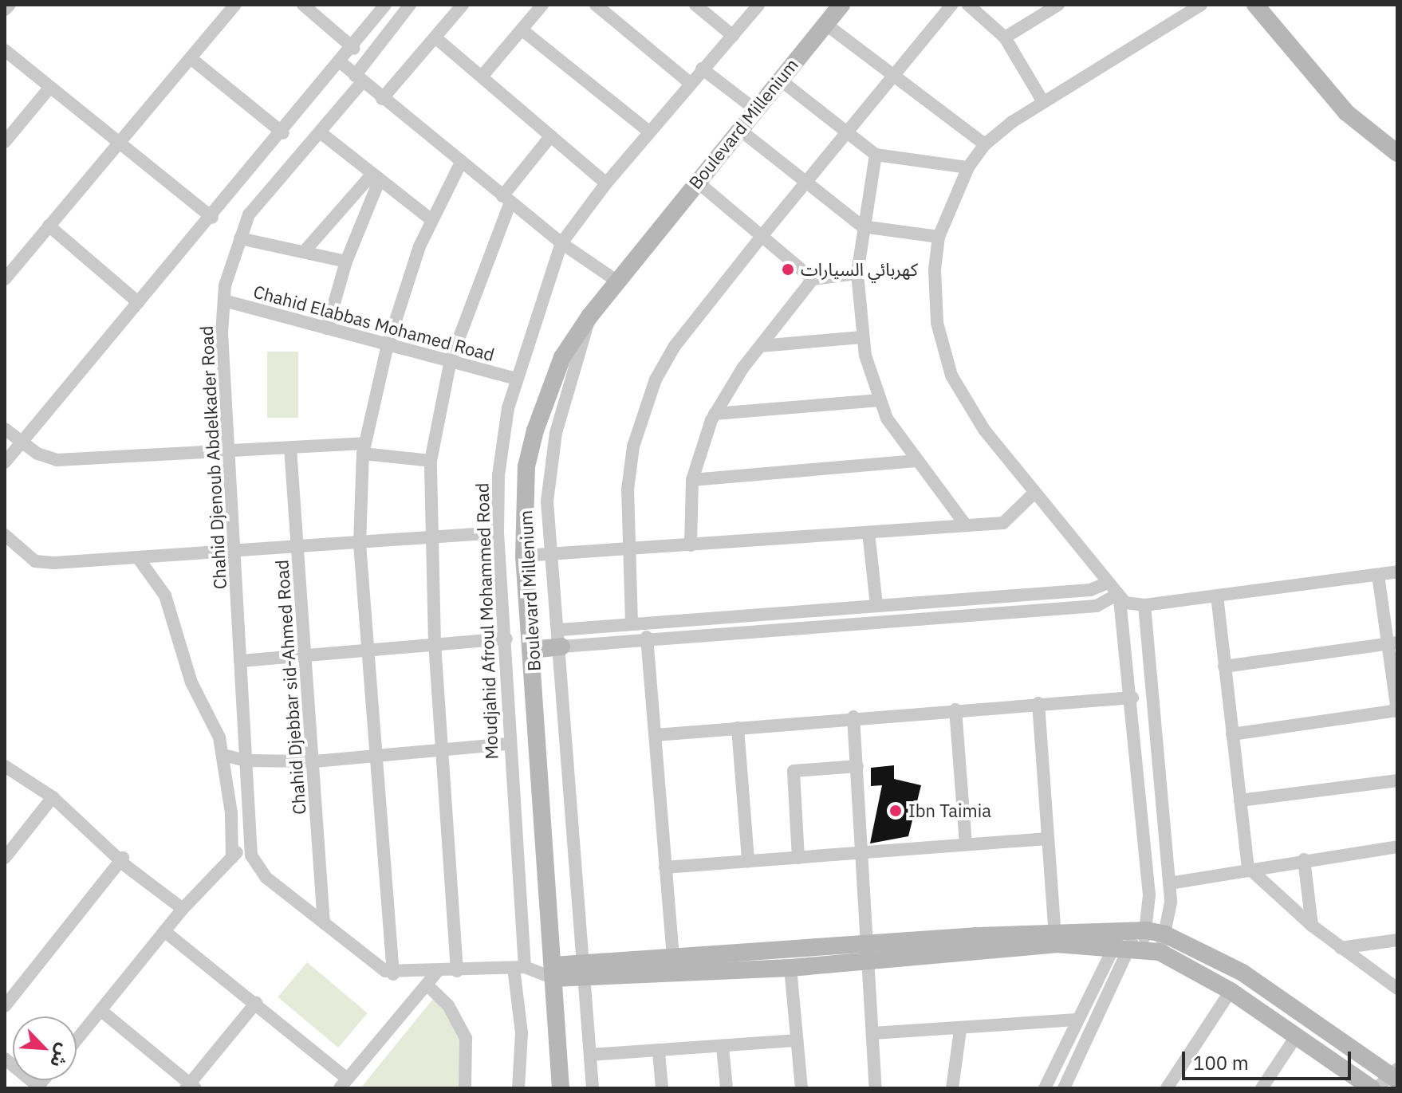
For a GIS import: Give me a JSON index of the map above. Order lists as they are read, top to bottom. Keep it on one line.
{"streets":{"main road":["Boulevard Millenium"],"street":["Chahid Elabbas Mohamed Road","Chahid Djenoub Abdelkader Road","Moudjahid Afroul Mohammed Road","Chahid Djebbar sid-Ahmed Road"]},"crossings":[["Boulevard Millenium","Moudjahid Afroul Mohammed Road"],["Chahid Elabbas Mohamed Road","Chahid Djenoub Abdelkader Road"],["Chahid Elabbas Mohamed Road","Moudjahid Afroul Mohammed Road"]],"places":["كهربائي السيارات","Ibn Taimia"],"scale_bar":"100 m","north":"bottom right"}
